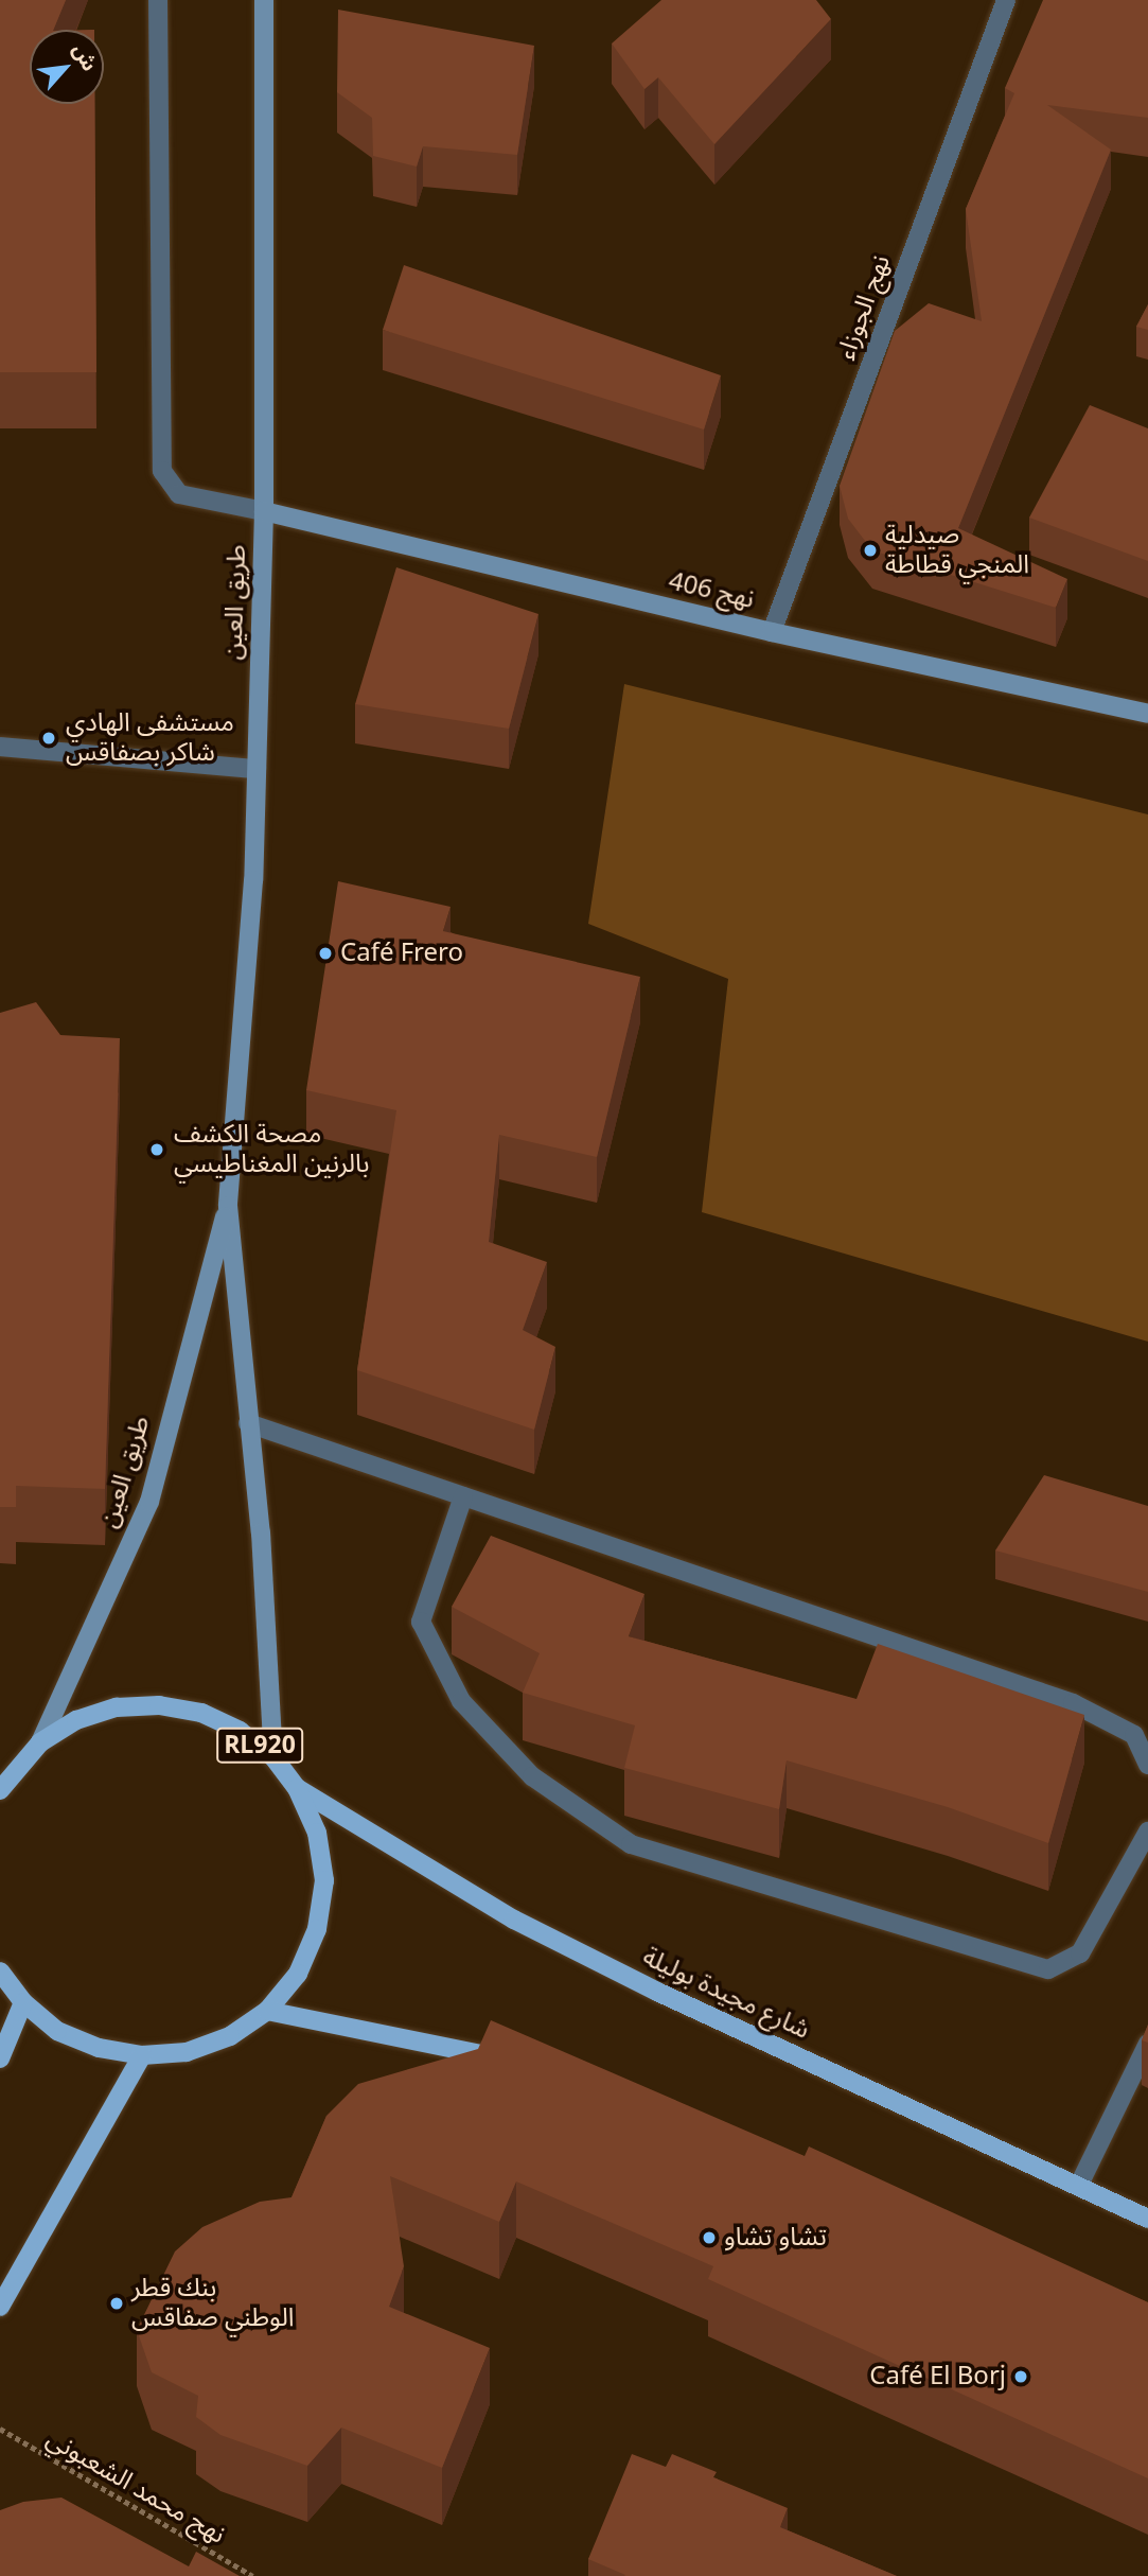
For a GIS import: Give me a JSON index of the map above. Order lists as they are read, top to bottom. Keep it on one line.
{"streets":{"main road":["نهج 406","طريق العين","RL920","شارع مجيدة بوليلة"],"street":["نهج الجوزاء"],"path":["نهج محمد الشعبوني"]},"crossings":[["نهج الجوزاء","نهج 406"],["نهج 406","طريق العين"],["طريق العين","RL920"],["RL920","شارع مجيدة بوليلة"]],"places":["صيدلية المنجي قطاطة","مستشفى الهادي شاكر بصفاقس","Café Frero","مصحة الكشف بالرنين المغناطيسي","تشاو تشاو","بنك قطر الوطني صفاقس","Café El Borj"],"north":"top right"}
